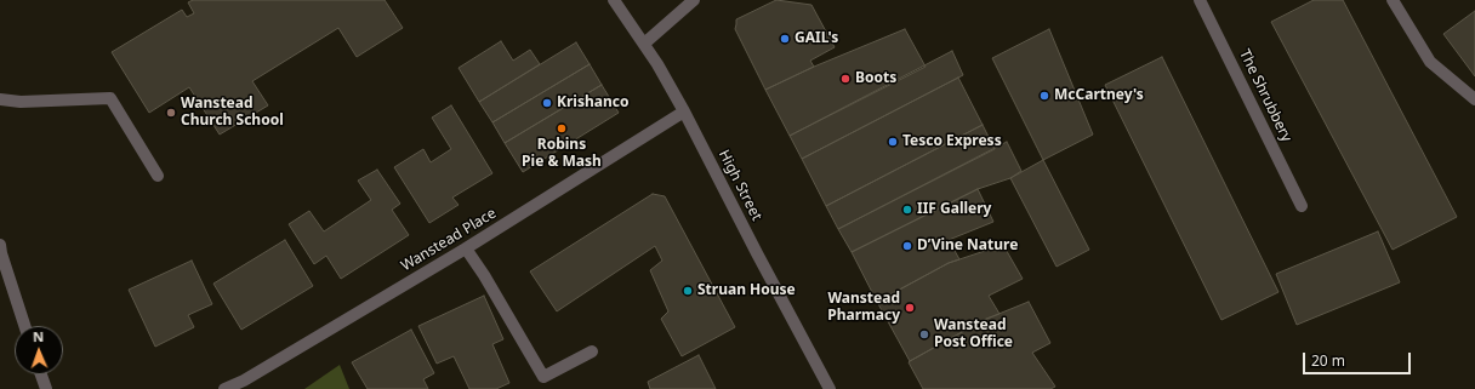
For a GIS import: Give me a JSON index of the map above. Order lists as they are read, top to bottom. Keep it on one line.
{"streets":{"street":["The Shrubbery","High Street","Wanstead Place"]},"crossings":[["High Street","Wanstead Place"]],"places":["GAIL's","Boots","McCartney's","Krishanco","Wanstead Church School","Robins Pie & Mash","Tesco Express","IIF Gallery","D’Vine Nature","Struan House","Wanstead Pharmacy","Wanstead Post Office"],"scale_bar":"20 m","north":"top"}
